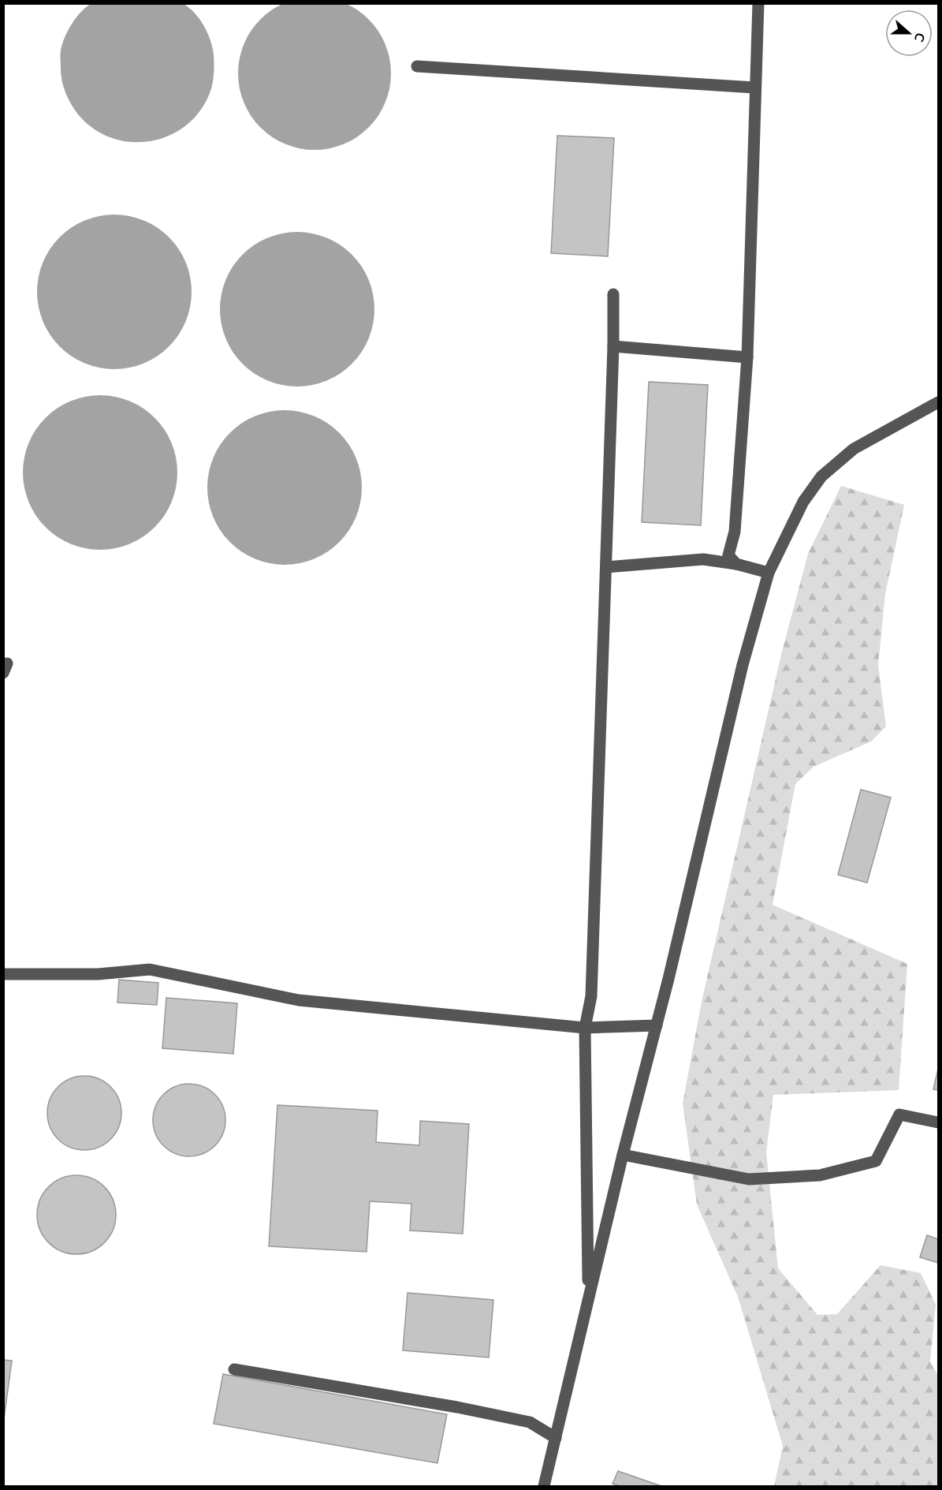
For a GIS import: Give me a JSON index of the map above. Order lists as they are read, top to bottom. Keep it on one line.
{"north":"right"}
